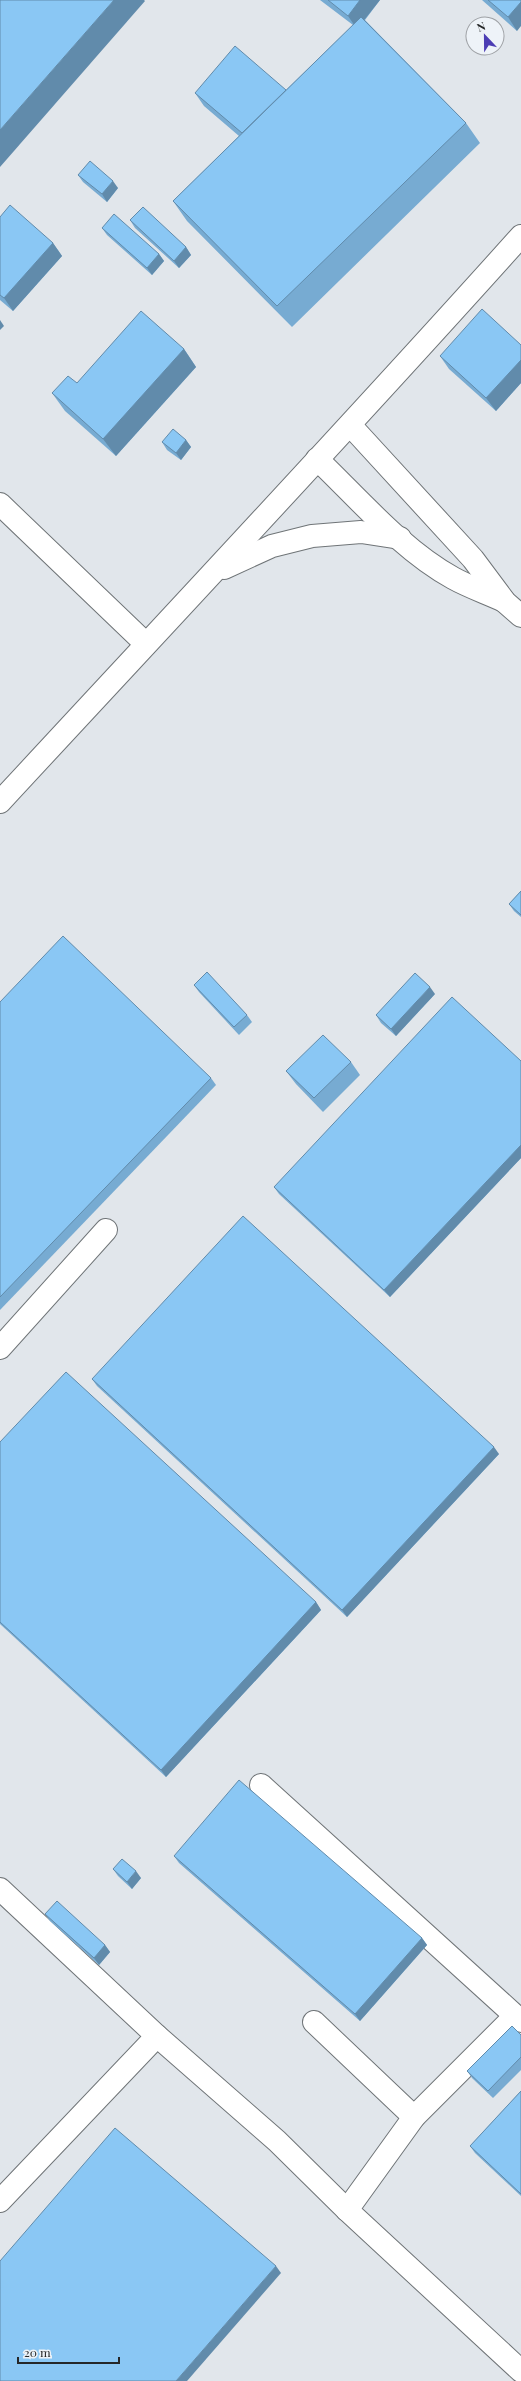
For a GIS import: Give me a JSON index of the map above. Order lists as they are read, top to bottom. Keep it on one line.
{"scale_bar":"20 m","north":"top"}
